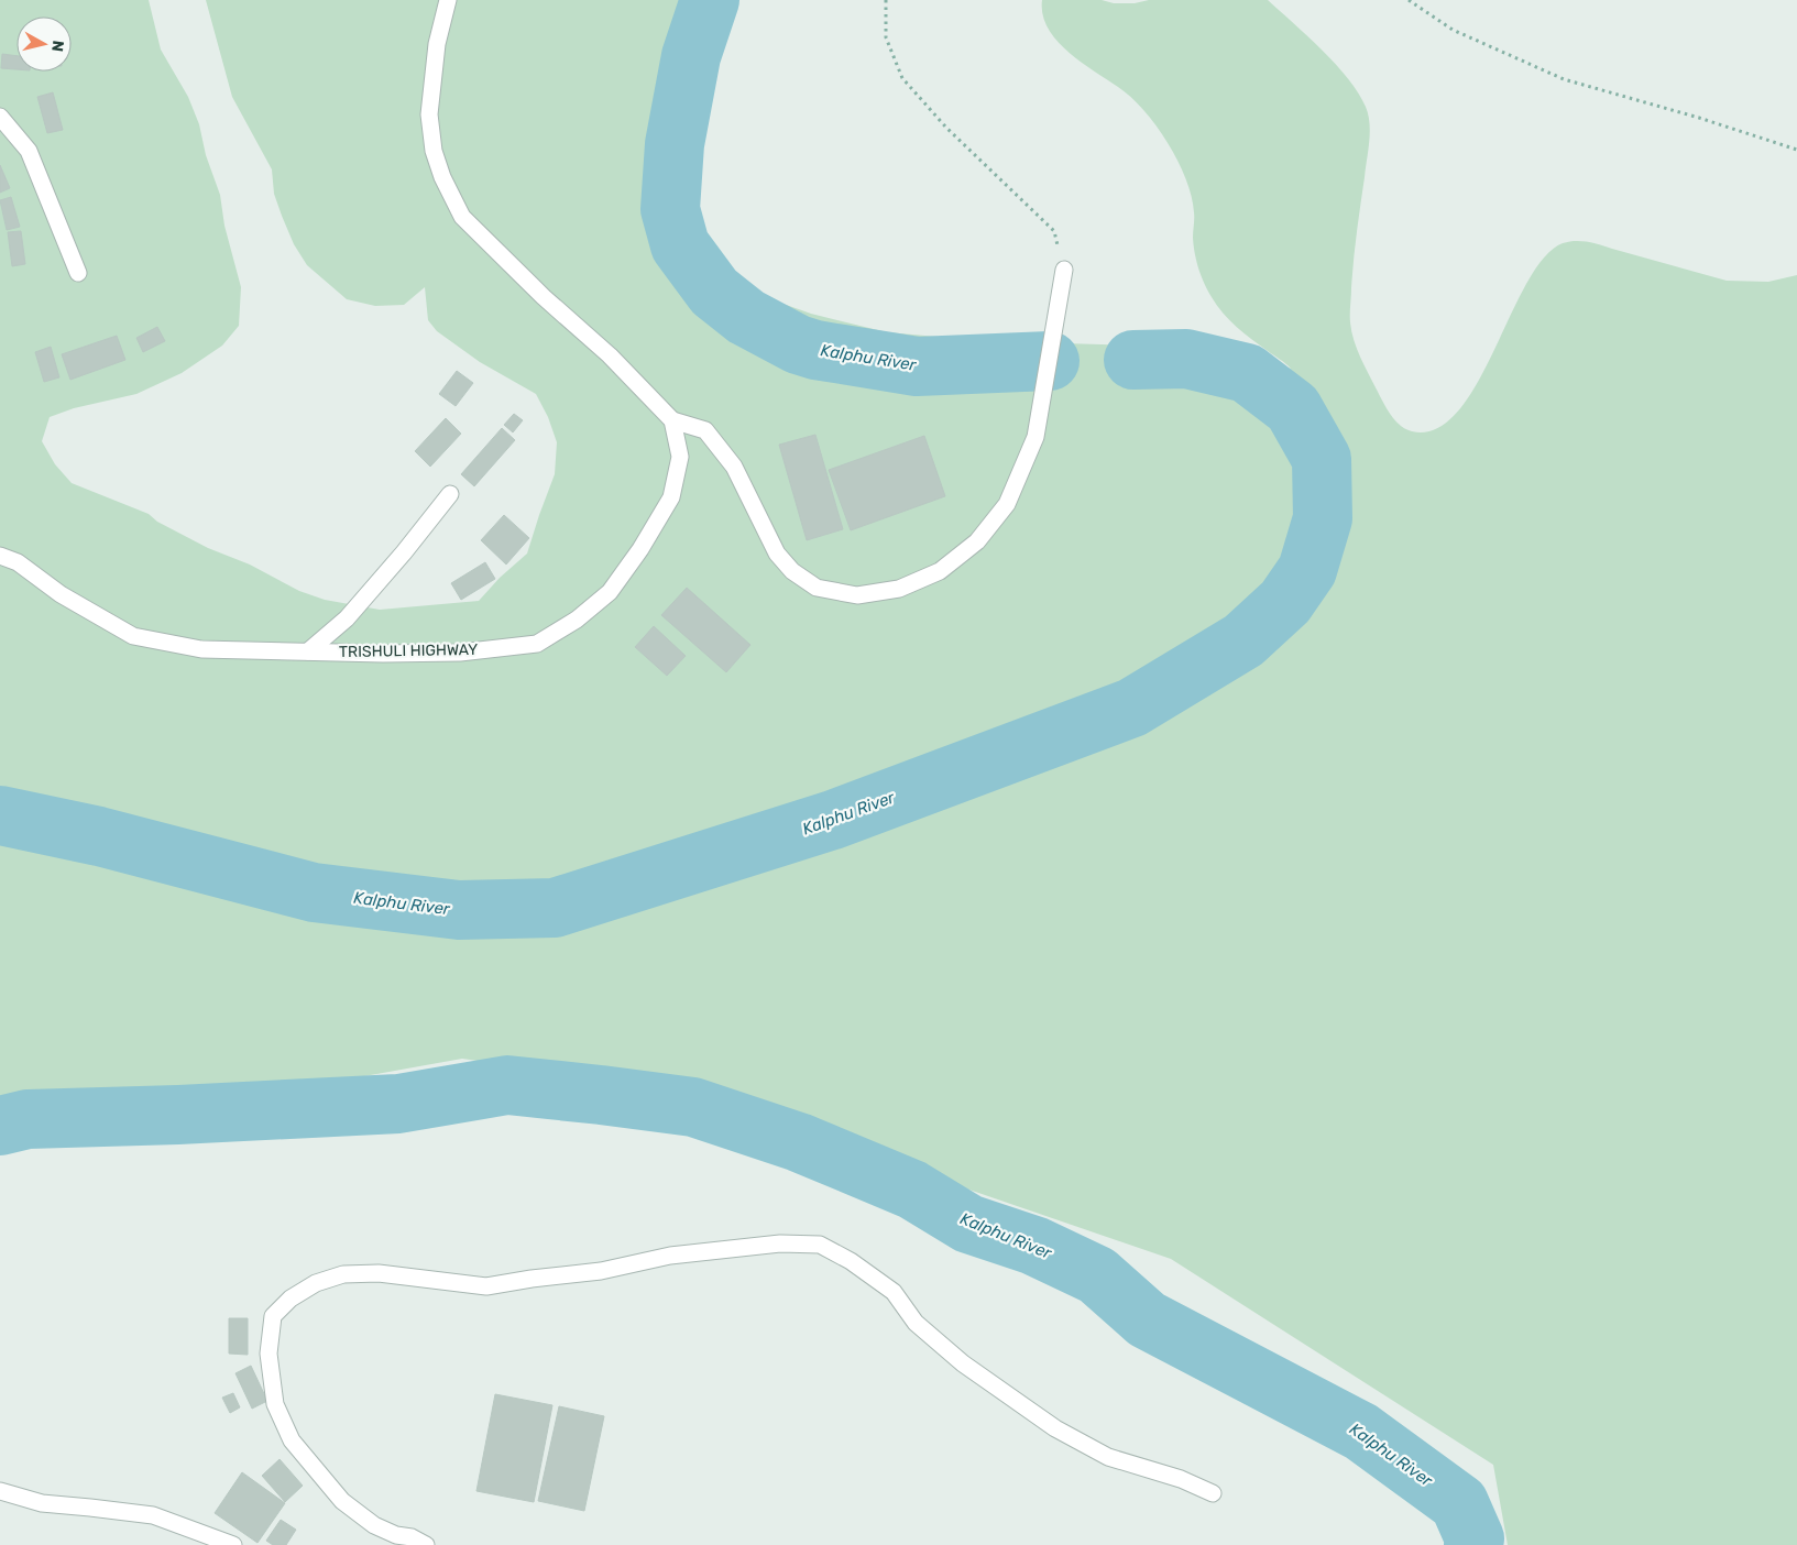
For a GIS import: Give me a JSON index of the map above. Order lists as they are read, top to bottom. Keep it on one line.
{"streets":{"street":["TRISHULI HIGHWAY"]},"water":["Kalphu River"],"north":"right"}
